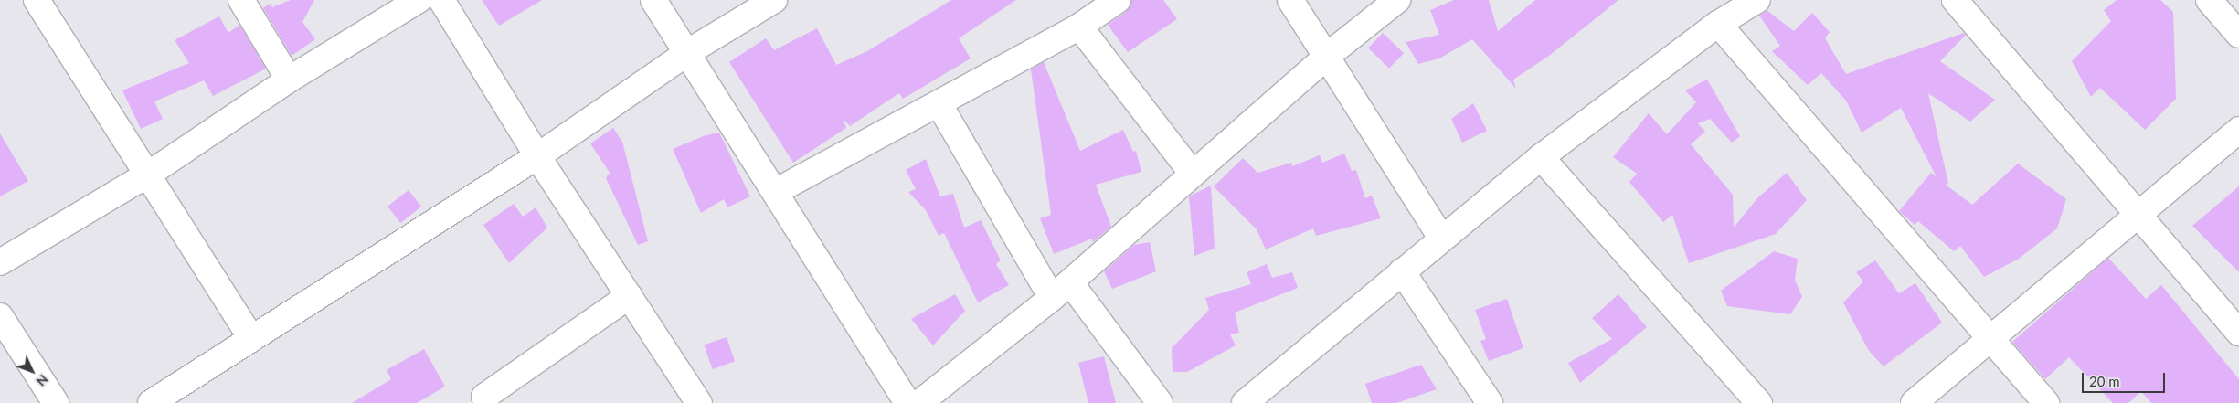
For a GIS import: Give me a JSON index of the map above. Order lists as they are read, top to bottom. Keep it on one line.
{"scale_bar":"20 m","north":"bottom right"}
